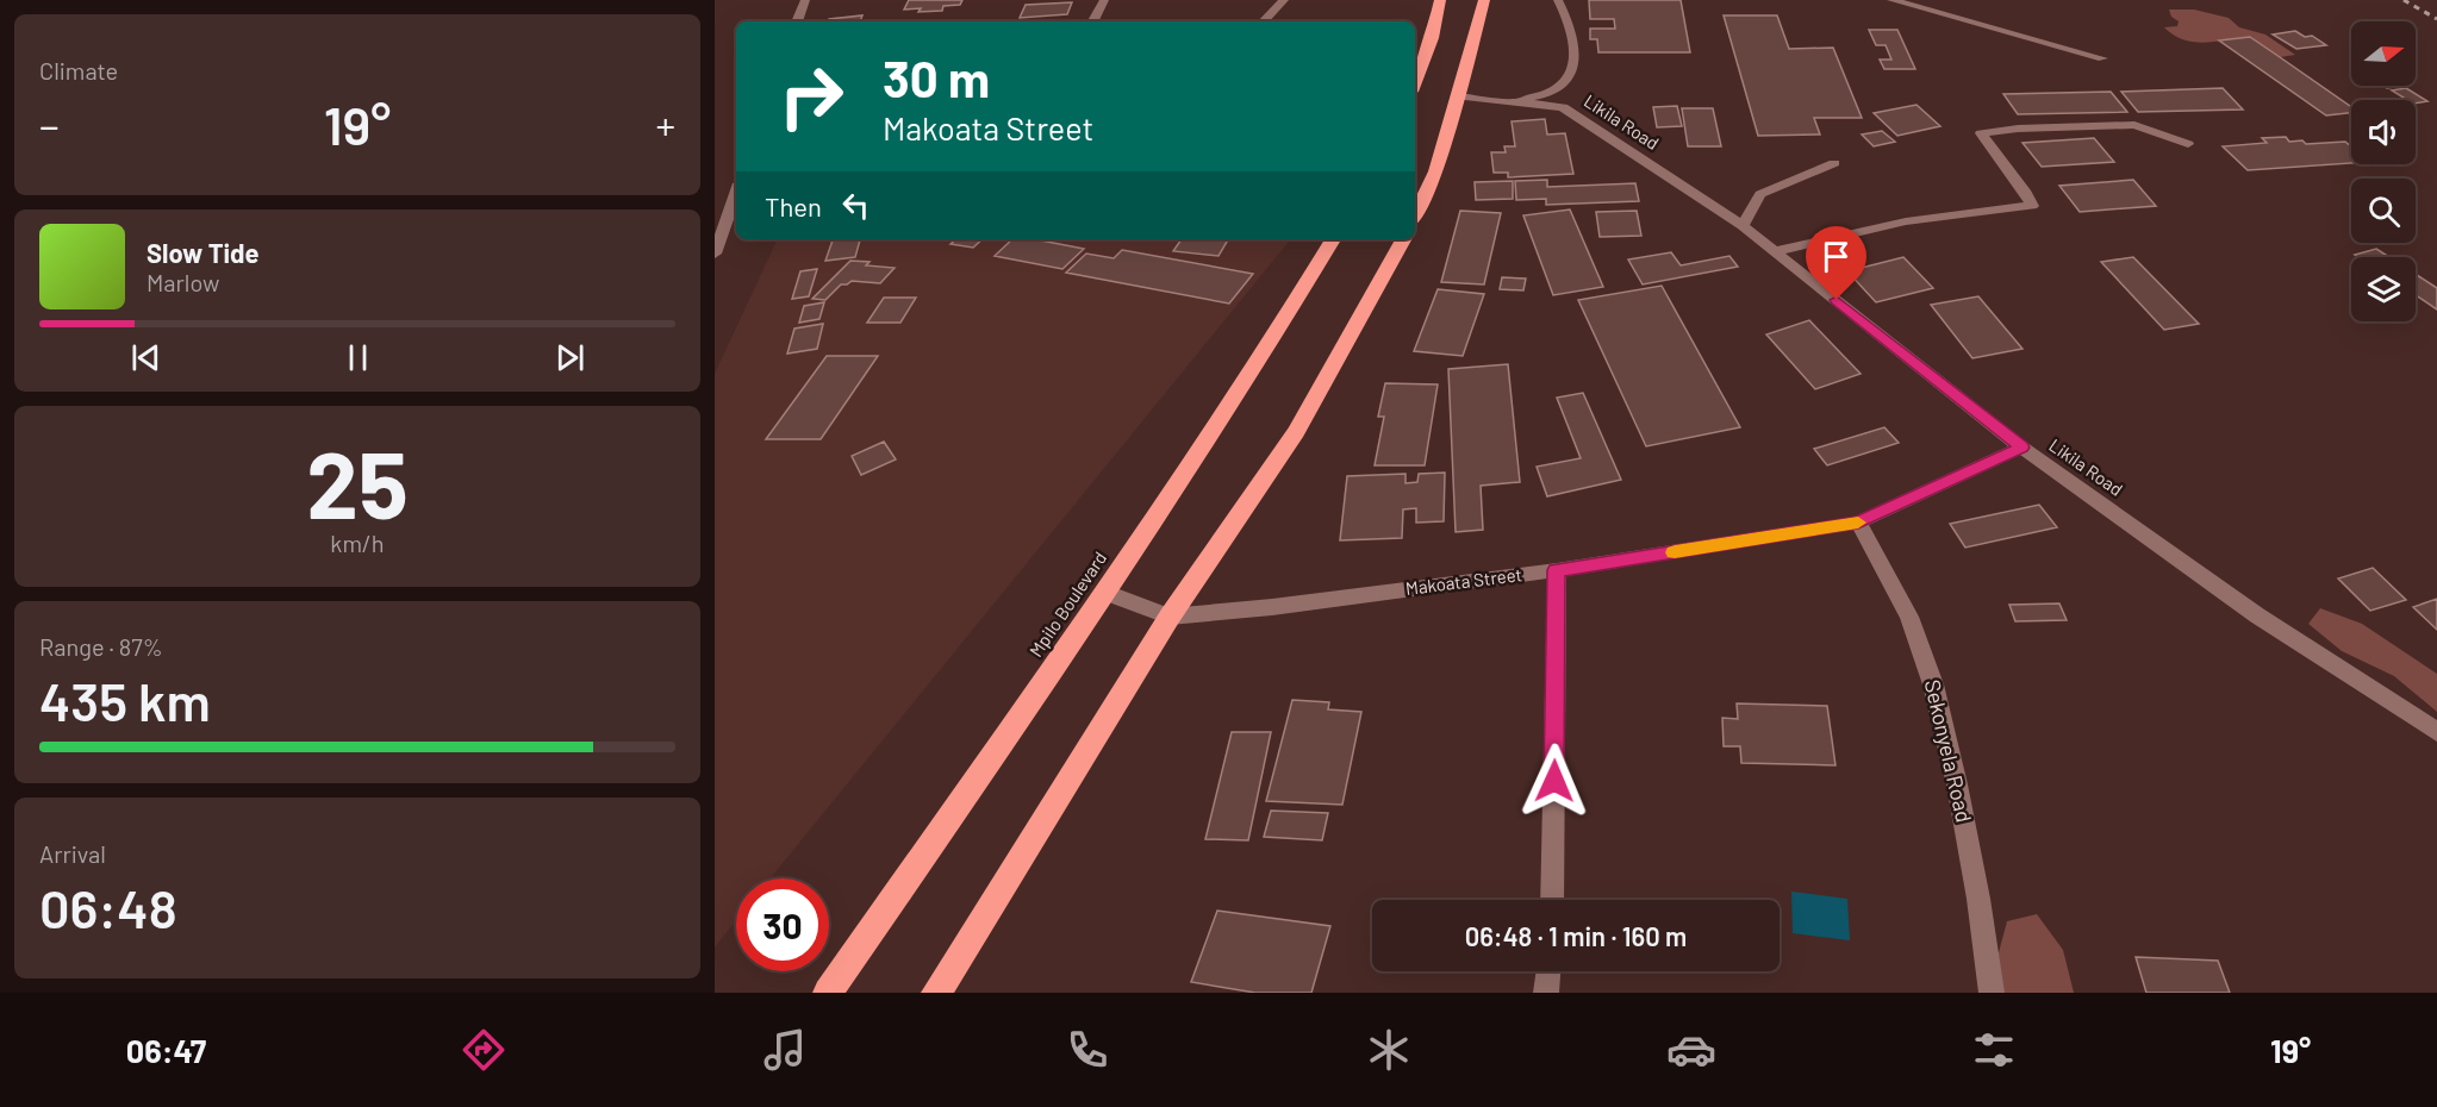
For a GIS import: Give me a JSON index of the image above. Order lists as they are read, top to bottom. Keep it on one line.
{"streets":{"highway":["Mpilo Boulevard"],"street":["Likila Road","Makoata Street","Sekonyela Road"]},"crossings":[["Likila Road","Makoata Street"],["Makoata Street","Mpilo Boulevard"],["Makoata Street","Sekonyela Road"]],"north":"right","page":{"tile":["Climate",["25","km/h"],["Range · 87%","435 km"],["Arrival","06:48"]],"turn":["30 m","Makoata Street"],"heat":["−","19°","+"],"then":"Then","song":["Slow Tide","Marlow"],"limit":"30","trip":"06:48 · 1 min · 160 m","tabs":["06:47","19°"]}}
